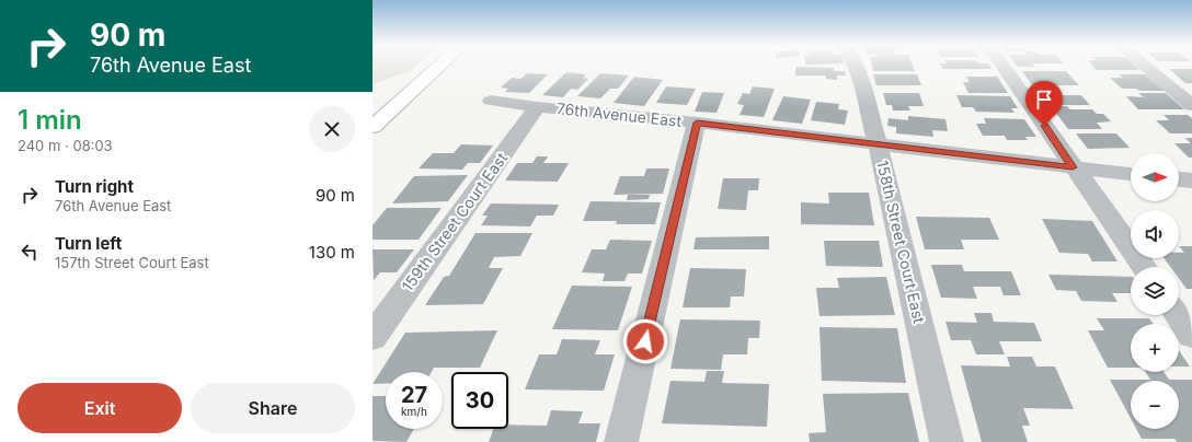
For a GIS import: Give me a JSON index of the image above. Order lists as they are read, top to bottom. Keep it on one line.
{"streets":{"street":["76th Avenue East","159th Street Court East","158th Street Court East"]},"crossings":[["76th Avenue East","159th Street Court East"],["76th Avenue East","158th Street Court East"]],"north":"right","page":{"turn":["90 m","76th Avenue East"],"heading":["1 min","240 m · 08:03"],"map_buttons":["+","−"],"list":[{"name":"Turn right","note":"76th Avenue East","value":"90 m"},{"name":"Turn left","note":"157th Street Court East","value":"130 m"}],"speed":"27 km/h","limit":"30","buttons":["Exit","Share"]}}
